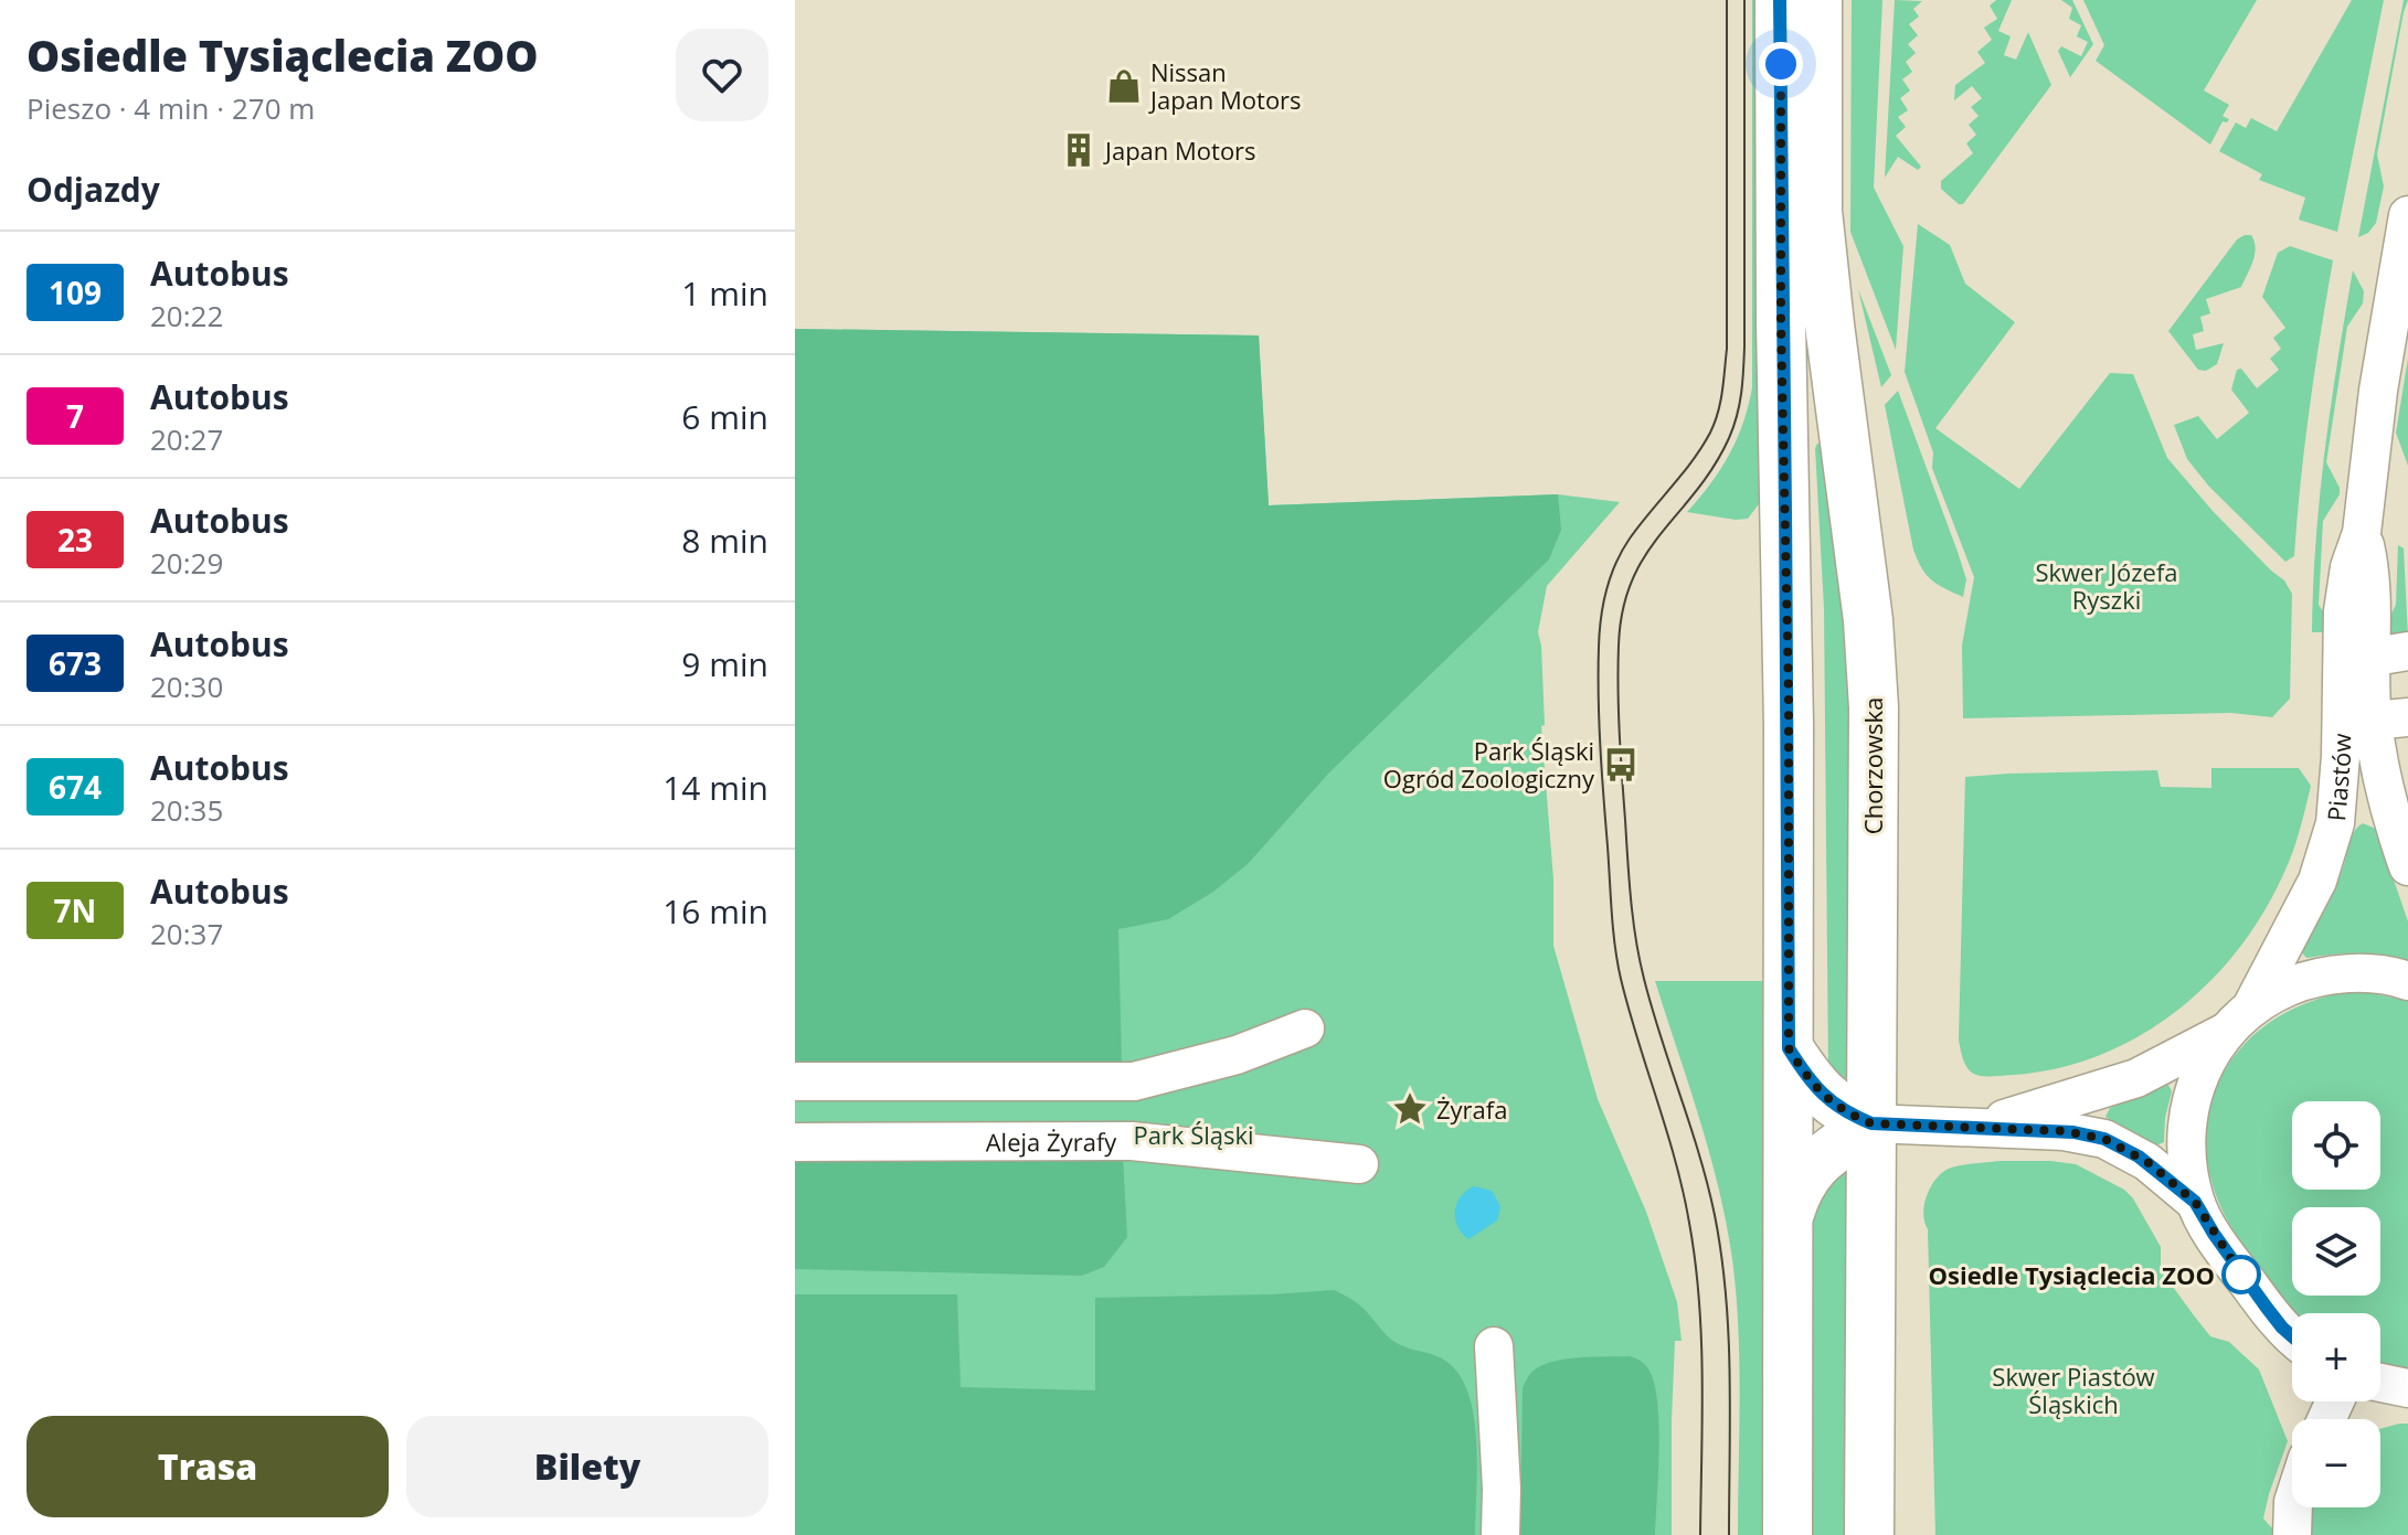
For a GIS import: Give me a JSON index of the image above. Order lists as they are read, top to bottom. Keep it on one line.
{"streets":{"main road":["Chorzowska"],"street":["Piastów","Aleja Żyrafy"]},"parks":["Skwer Józefa Ryszki","Park Śląski","Skwer Piastów Śląskich"],"places":{"shop":["Nissan Japan Motors"],"building":["Japan Motors"],"bus stop":["Park Śląski Ogród Zoologiczny"],"place":["Żyrafa"],"other":["Osiedle Tysiąclecia ZOO"]},"lines":["bus line 109"],"page":{"heading":[["Osiedle Tysiąclecia ZOO","Pieszo · 4 min · 270 m"],"Odjazdy"],"list":[{"mark":"109","name":"Autobus","note":"20:22","value":"1 min"},{"mark":"7","name":"Autobus","note":"20:27","value":"6 min"},{"mark":"23","name":"Autobus","note":"20:29","value":"8 min"},{"mark":"673","name":"Autobus","note":"20:30","value":"9 min"},{"mark":"674","name":"Autobus","note":"20:35","value":"14 min"},{"mark":"7N","name":"Autobus","note":"20:37","value":"16 min"}],"map_buttons":["+","−"],"buttons":["Trasa","Bilety"]}}
